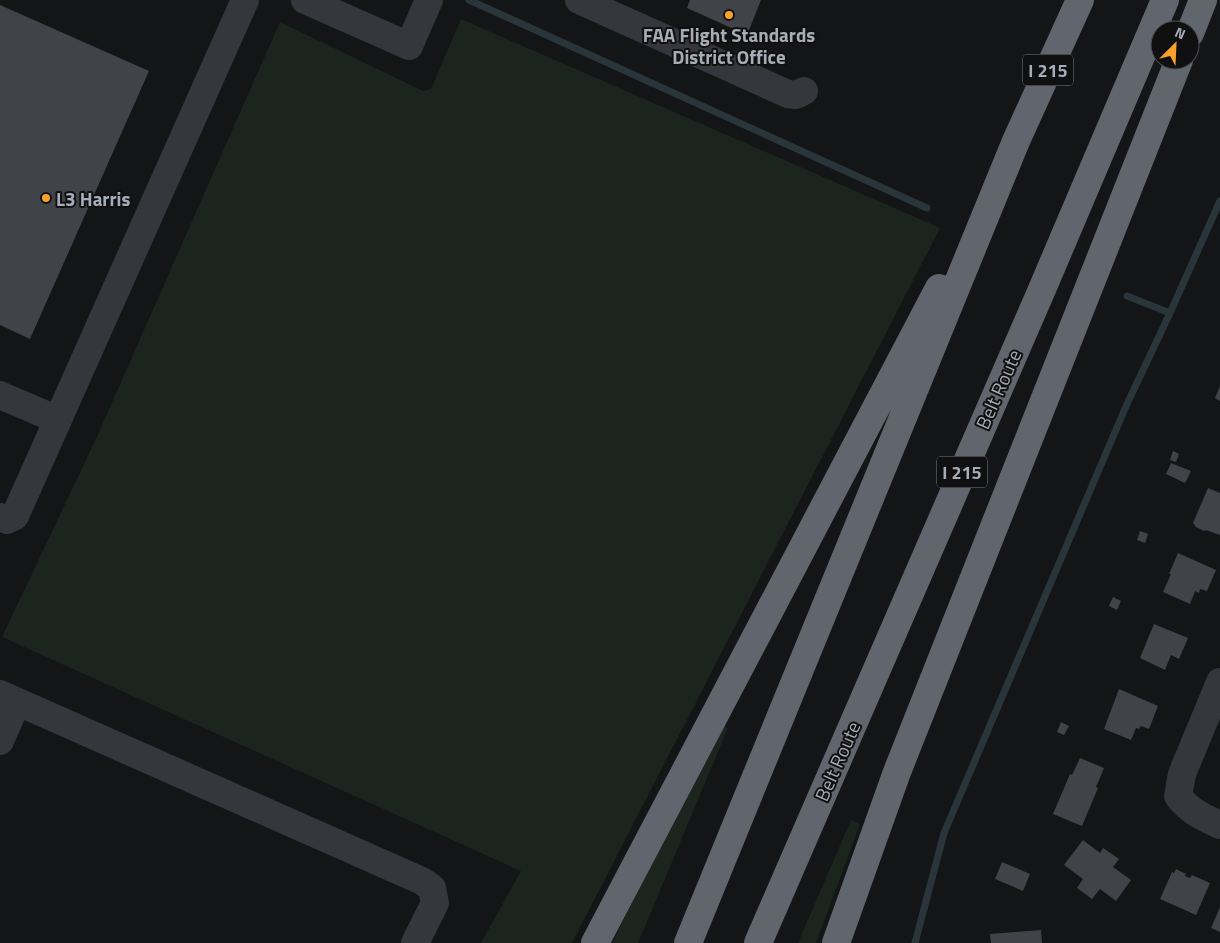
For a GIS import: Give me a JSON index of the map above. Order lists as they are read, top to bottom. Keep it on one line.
{"streets":{"highway":["I 215","Belt Route"]},"places":["FAA Flight Standards District Office","L3 Harris"],"north":"top right"}
